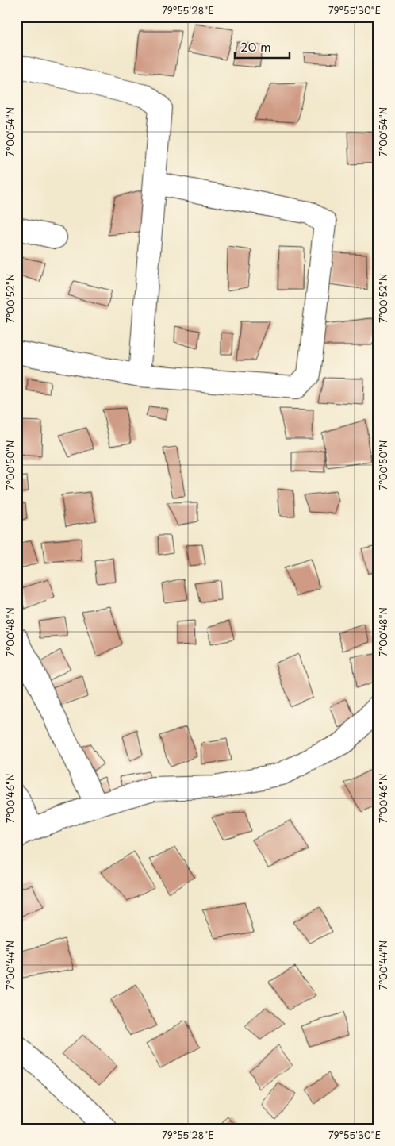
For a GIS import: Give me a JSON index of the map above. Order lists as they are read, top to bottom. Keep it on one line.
{"scale_bar":"20 m","coordinates":["79°55'28\"E","79°55'30\"E","7°00'54\"N","7°00'52\"N","7°00'50\"N","7°00'48\"N","7°00'46\"N","7°00'44\"N"]}
